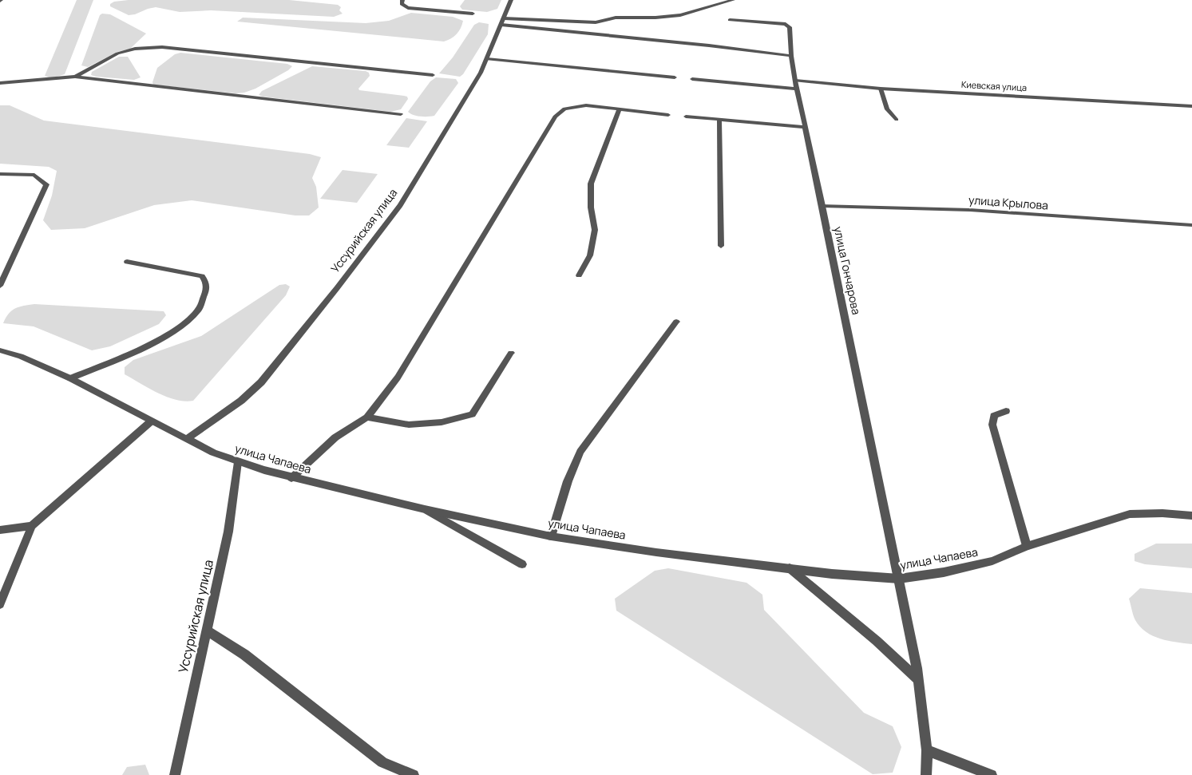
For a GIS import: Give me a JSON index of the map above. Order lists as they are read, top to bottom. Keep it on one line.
{"streets":{"street":["Киевская улица","улица Крылова","Уссурийская улица","улица Гончарова","улица Чапаева"]},"crossings":[["Киевская улица","улица Гончарова"],["улица Крылова","улица Гончарова"],["Уссурийская улица","улица Чапаева"],["улица Гончарова","улица Чапаева"]]}
